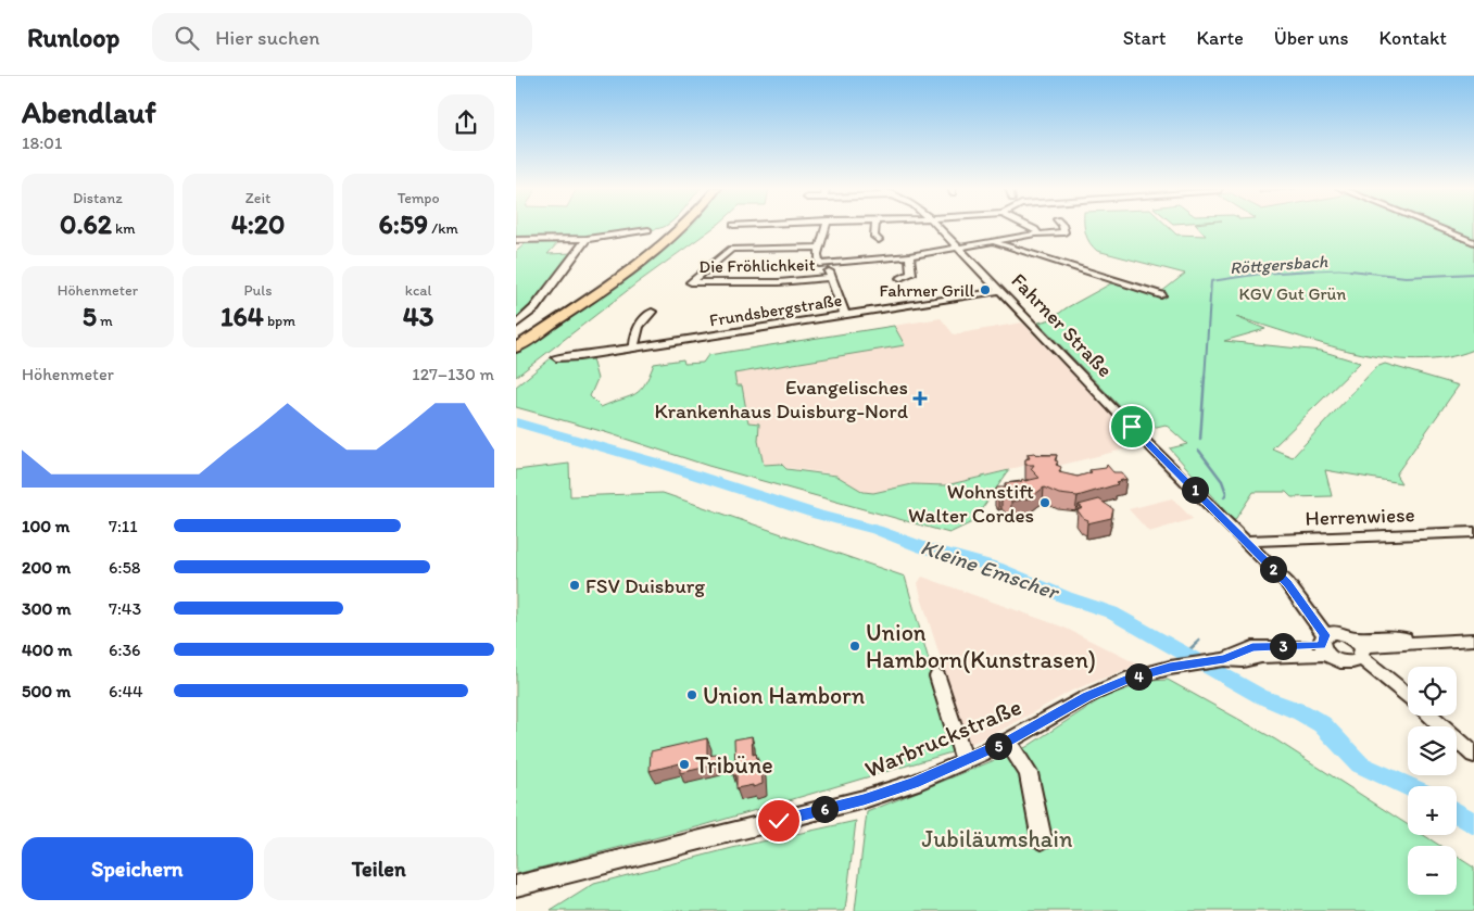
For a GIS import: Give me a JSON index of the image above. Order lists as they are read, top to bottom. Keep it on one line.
{"streets":{"street":["Die Fröhlichkeit","Frundsbergstraße","Fahrner Straße","Herrenwiese","Warbruckstraße"]},"crossings":[["Frundsbergstraße","Fahrner Straße"],["Fahrner Straße","Herrenwiese"],["Fahrner Straße","Warbruckstraße"]],"water":["Röttgersbach","Kleine Emscher"],"parks":["KGV Gut Grün","Jubiläumshain"],"places":{"other":["Fahrner Grill","Wohnstift Walter Cordes","FSV Duisburg","Union Hamborn(Kunstrasen)","Union Hamborn","Tribüne"],"health":["Evangelisches Krankenhaus Duisburg-Nord"]},"page":{"header":"Runloop","search":"Hier suchen","nav":["Start","Karte","Über uns","Kontakt"],"heading":["Abendlauf","18:01"],"stats":[["Distanz","0.62 km"],["Zeit","4:20"],["Tempo","6:59 /km"],["Höhenmeter","5 m"],["Puls","164 bpm"],["kcal","43"]],"chart":["Höhenmeter","127–130 m"],"pins":["1","2","3","4","5","6"],"list":[{"name":"100 m","note":"7:11"},{"name":"200 m","note":"6:58"},{"name":"300 m","note":"7:43"},{"name":"400 m","note":"6:36"},{"name":"500 m","note":"6:44"}],"map_buttons":["+","−"],"buttons":["Speichern","Teilen"]}}
